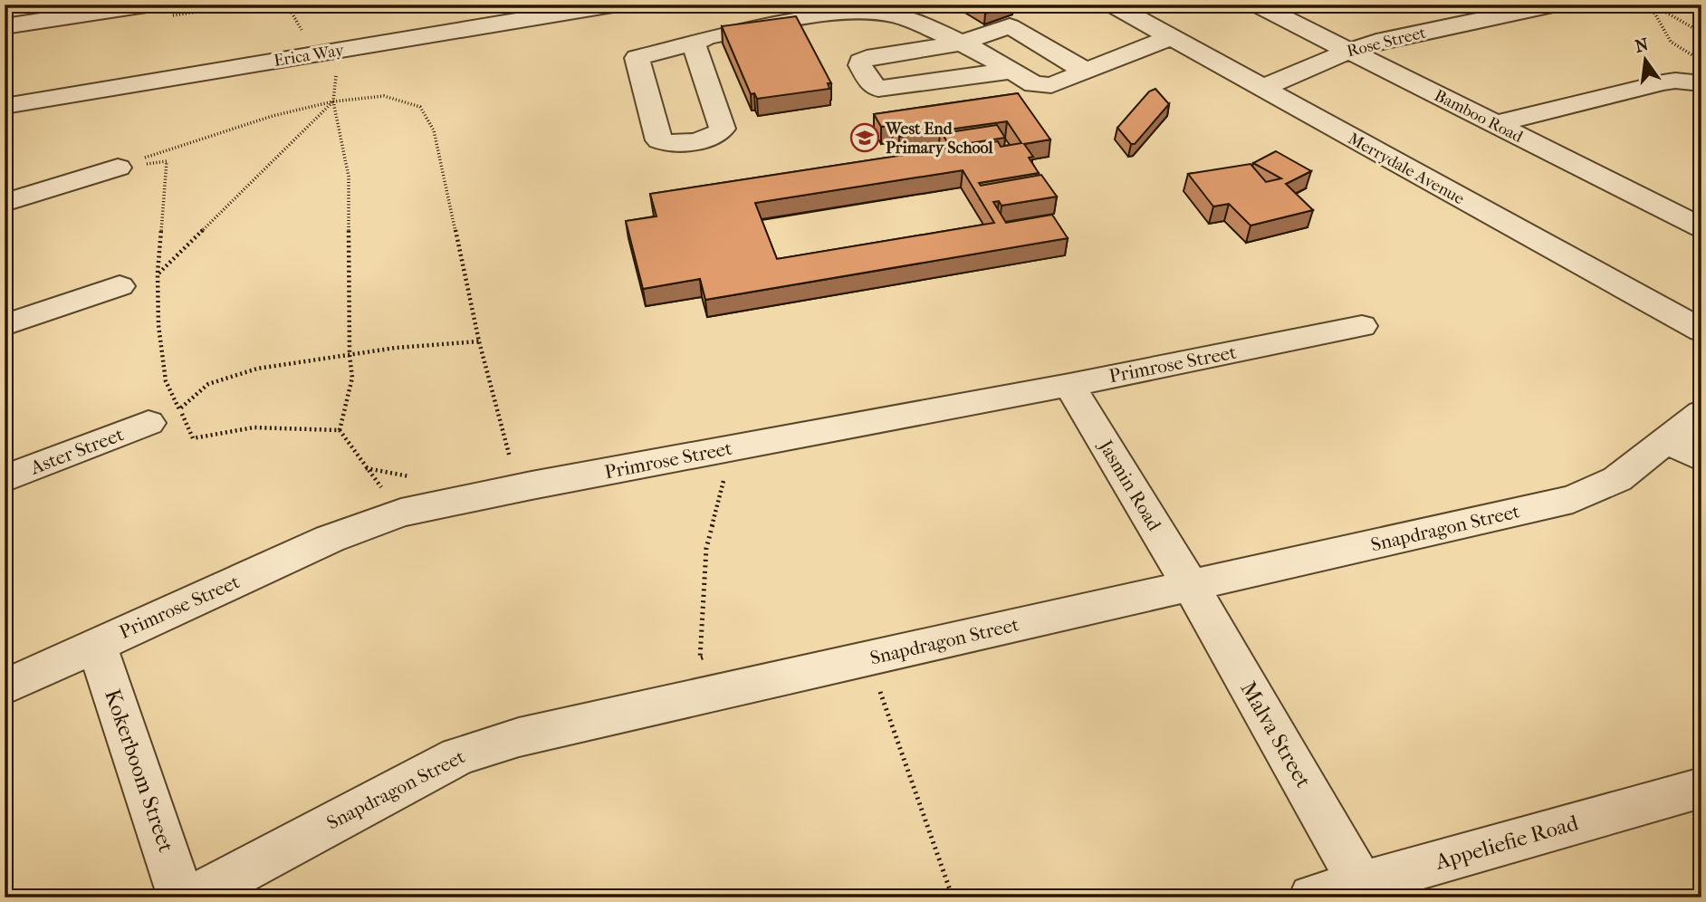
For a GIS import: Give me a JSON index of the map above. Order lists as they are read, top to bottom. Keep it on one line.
{"streets":{"street":["Rose Street","Erica Way","Bamboo Road","Merrydale Avenue","Primrose Street","Aster Street","Jasmin Road","Snapdragon Street","Malva Street","Kokerboom Street","Appeliefie Road"]},"crossings":[["Rose Street","Bamboo Road"],["Rose Street","Merrydale Avenue"],["Primrose Street","Jasmin Road"],["Primrose Street","Kokerboom Street"],["Jasmin Road","Snapdragon Street"],["Jasmin Road","Malva Street"],["Snapdragon Street","Malva Street"],["Malva Street","Appeliefie Road"]],"places":{"school or university":["West End Primary School"]},"north":"top"}
